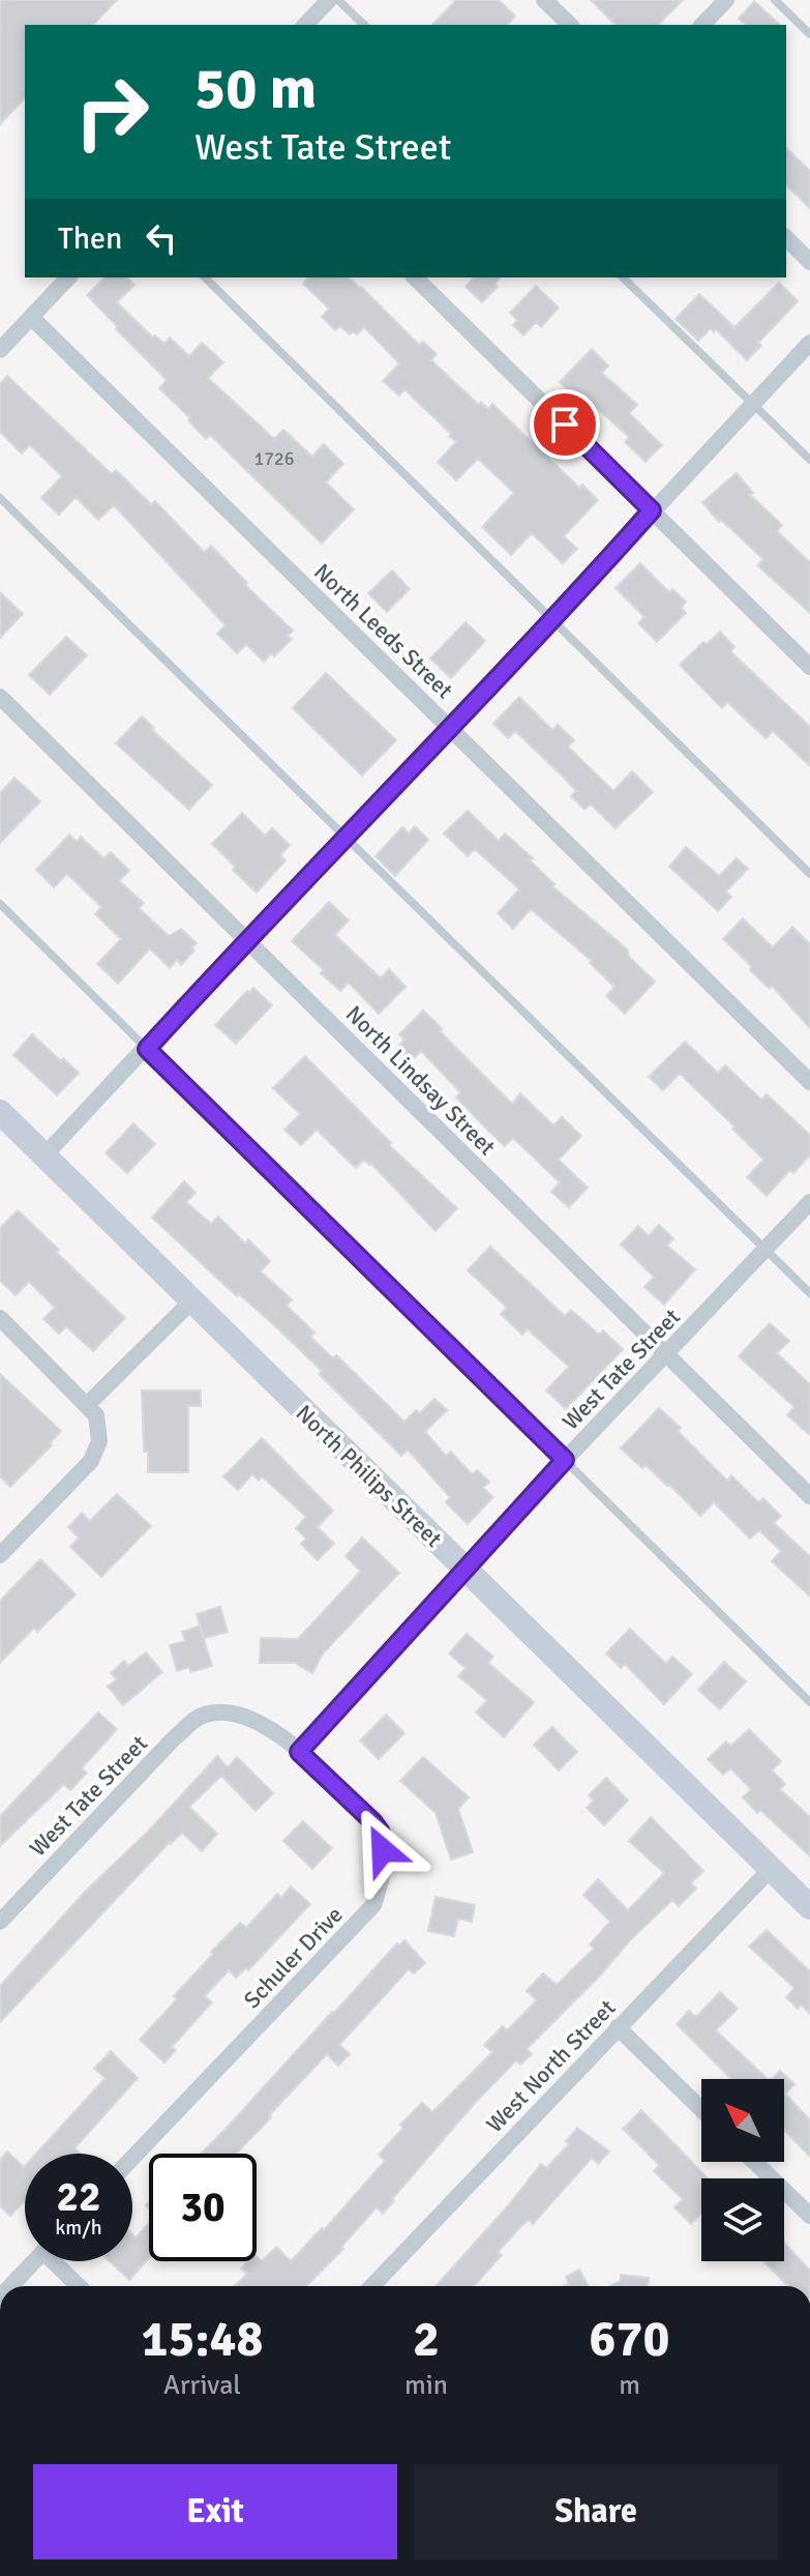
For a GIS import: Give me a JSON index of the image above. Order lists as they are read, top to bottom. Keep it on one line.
{"streets":{"street":["North Leeds Street","North Lindsay Street","West Tate Street","North Philips Street","Schuler Drive","West North Street"]},"crossings":[["North Lindsay Street","West Tate Street"],["West Tate Street","North Philips Street"],["West Tate Street","Schuler Drive"],["North Philips Street","West North Street"]],"house_numbers":["1726"],"north":"top left","page":{"turn":["50 m","West Tate Street"],"then":"Then","speed":"22 km/h","limit":"30","eta":["15:48","Arrival","2","min","670","m"],"buttons":["Exit","Share"]}}
